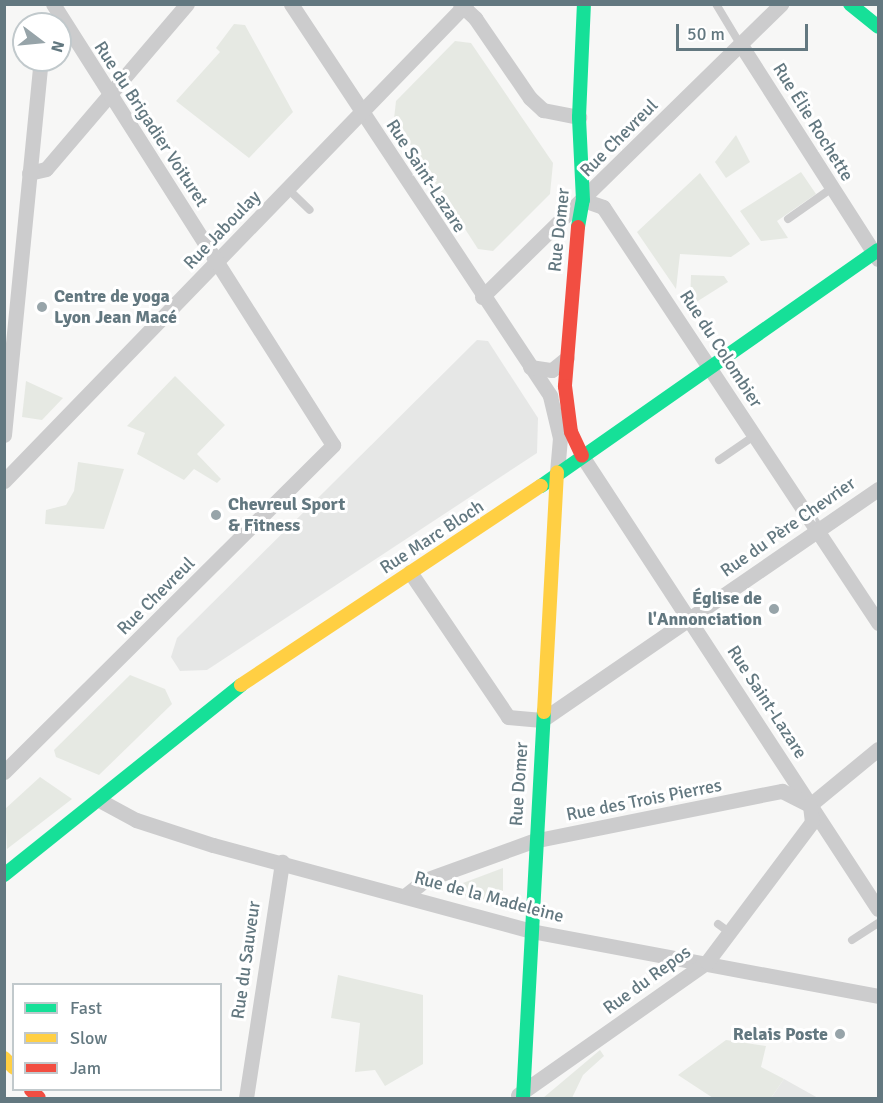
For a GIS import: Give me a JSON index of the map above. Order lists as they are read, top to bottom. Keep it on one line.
{"streets":{"main road":["Rue Domer","Rue Marc Bloch"],"street":["Rue Élie Rochette","Rue du Brigadier Voituret","Rue Chevreul","Rue Saint-Lazare","Rue Jaboulay","Rue du Colombier","Rue du Père Chevrier","Rue des Trois Pierres","Rue de la Madeleine","Rue du Sauveur","Rue du Repos"]},"crossings":[["Rue Élie Rochette","Rue Chevreul"],["Rue Élie Rochette","Rue Marc Bloch"],["Rue du Brigadier Voituret","Rue Chevreul"],["Rue du Brigadier Voituret","Rue Jaboulay"],["Rue Chevreul","Rue Saint-Lazare"],["Rue Chevreul","Rue Domer"],["Rue Chevreul","Rue du Colombier"],["Rue Saint-Lazare","Rue Jaboulay"],["Rue Saint-Lazare","Rue Domer"],["Rue Saint-Lazare","Rue du Père Chevrier"],["Rue Saint-Lazare","Rue Marc Bloch"],["Rue Saint-Lazare","Rue des Trois Pierres"],["Rue Saint-Lazare","Rue du Repos"],["Rue Domer","Rue du Colombier"],["Rue Domer","Rue du Père Chevrier"],["Rue Domer","Rue Marc Bloch"],["Rue Domer","Rue des Trois Pierres"],["Rue Domer","Rue de la Madeleine"],["Rue Domer","Rue du Repos"],["Rue du Colombier","Rue du Père Chevrier"],["Rue du Colombier","Rue Marc Bloch"],["Rue Marc Bloch","Rue de la Madeleine"],["Rue des Trois Pierres","Rue de la Madeleine"],["Rue des Trois Pierres","Rue du Repos"],["Rue de la Madeleine","Rue du Sauveur"],["Rue de la Madeleine","Rue du Repos"]],"places":["Centre de yoga Lyon Jean Macé","Chevreul Sport & Fitness","Église de l'Annonciation","Relais Poste"],"legend":["Fast","Slow","Jam"],"scale_bar":"50 m","north":"right"}
